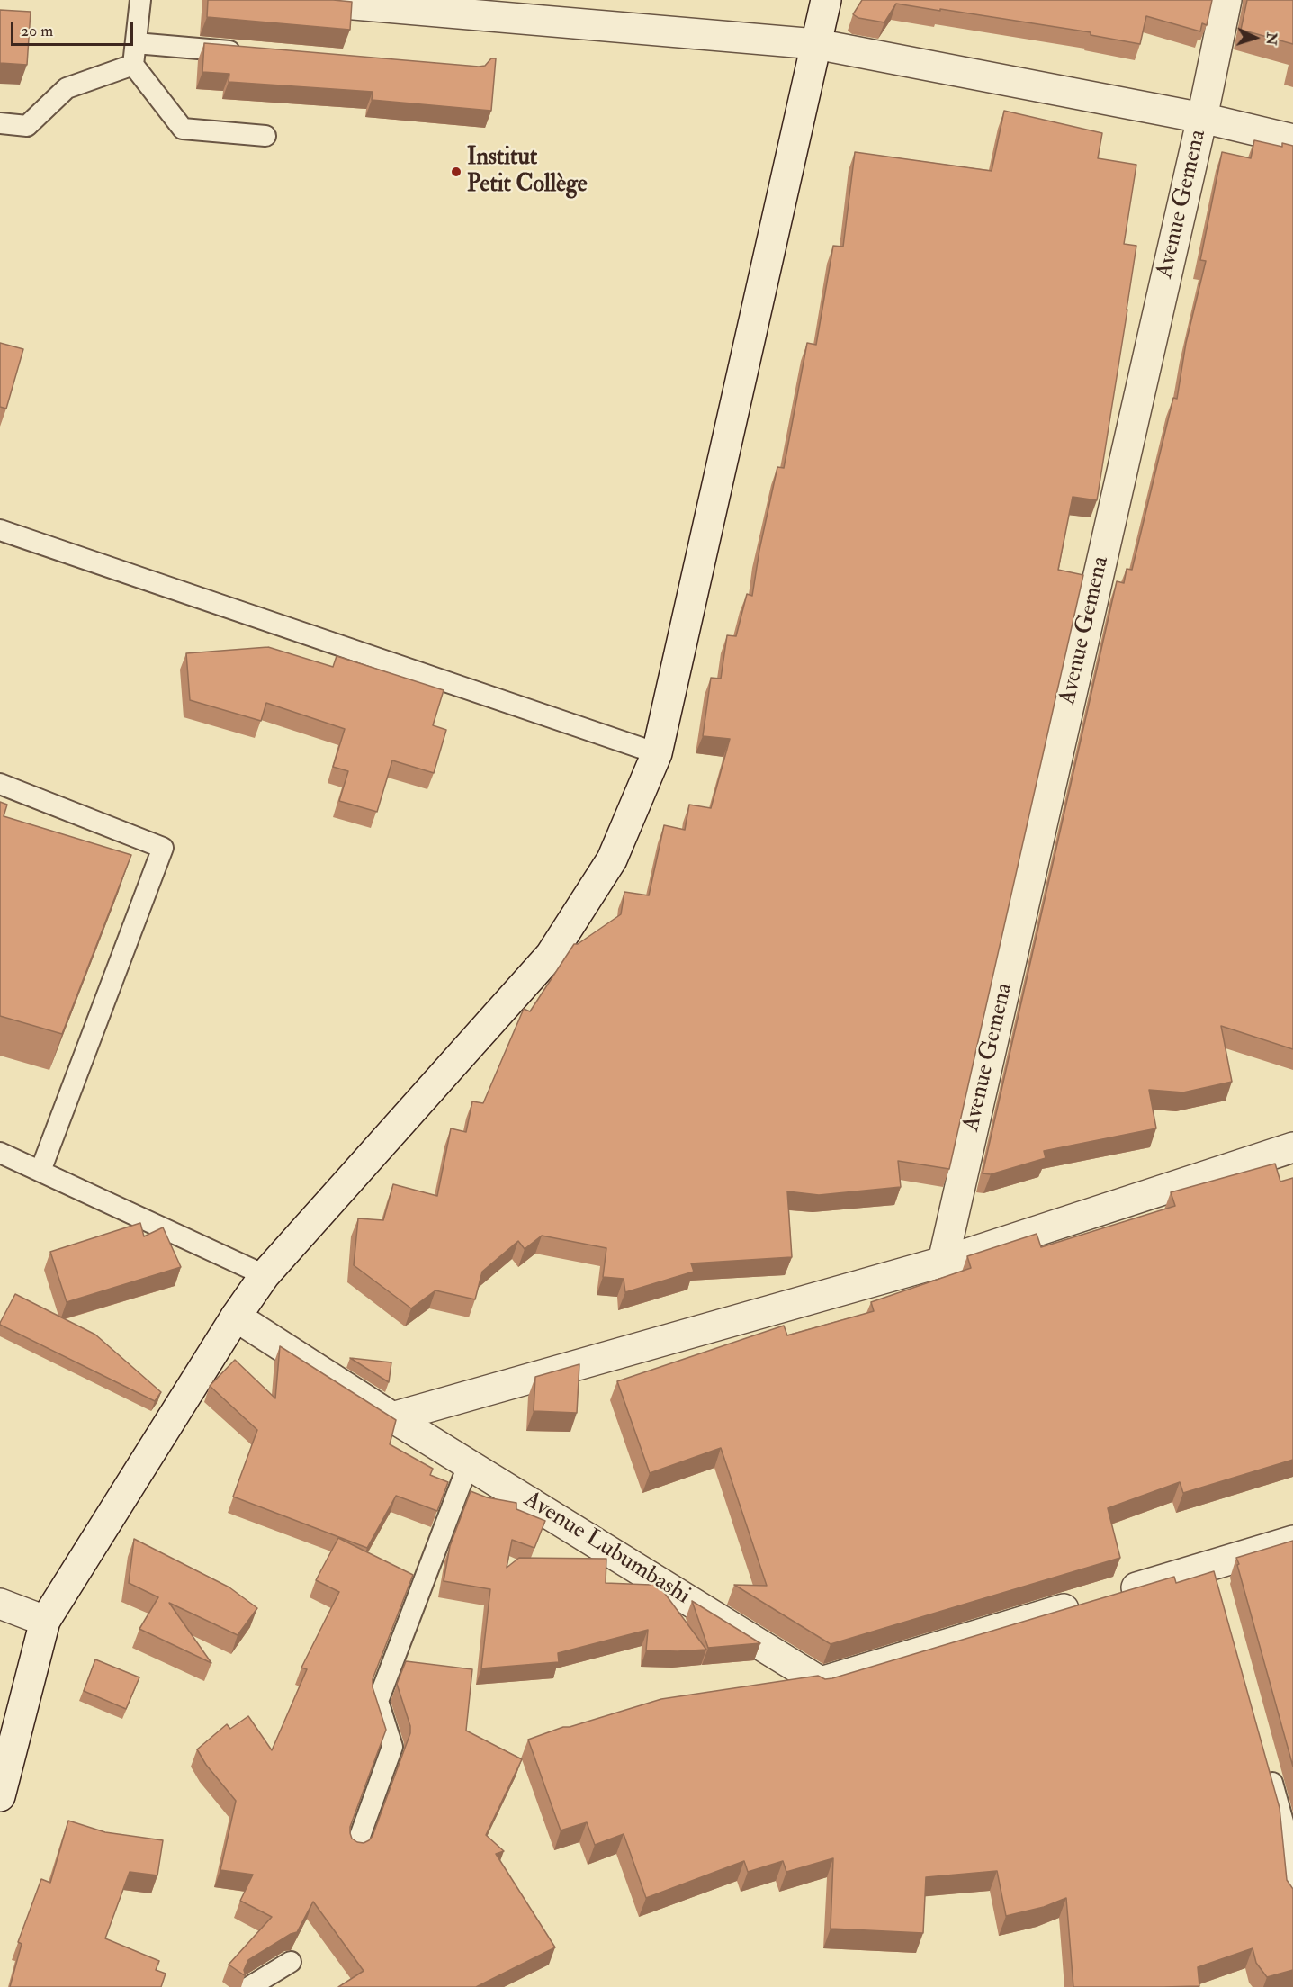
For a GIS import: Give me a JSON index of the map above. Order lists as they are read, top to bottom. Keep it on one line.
{"streets":{"street":["Avenue Gemena","Avenue Lubumbashi"]},"places":["Institut Petit Collège"],"scale_bar":"20 m","north":"right"}
